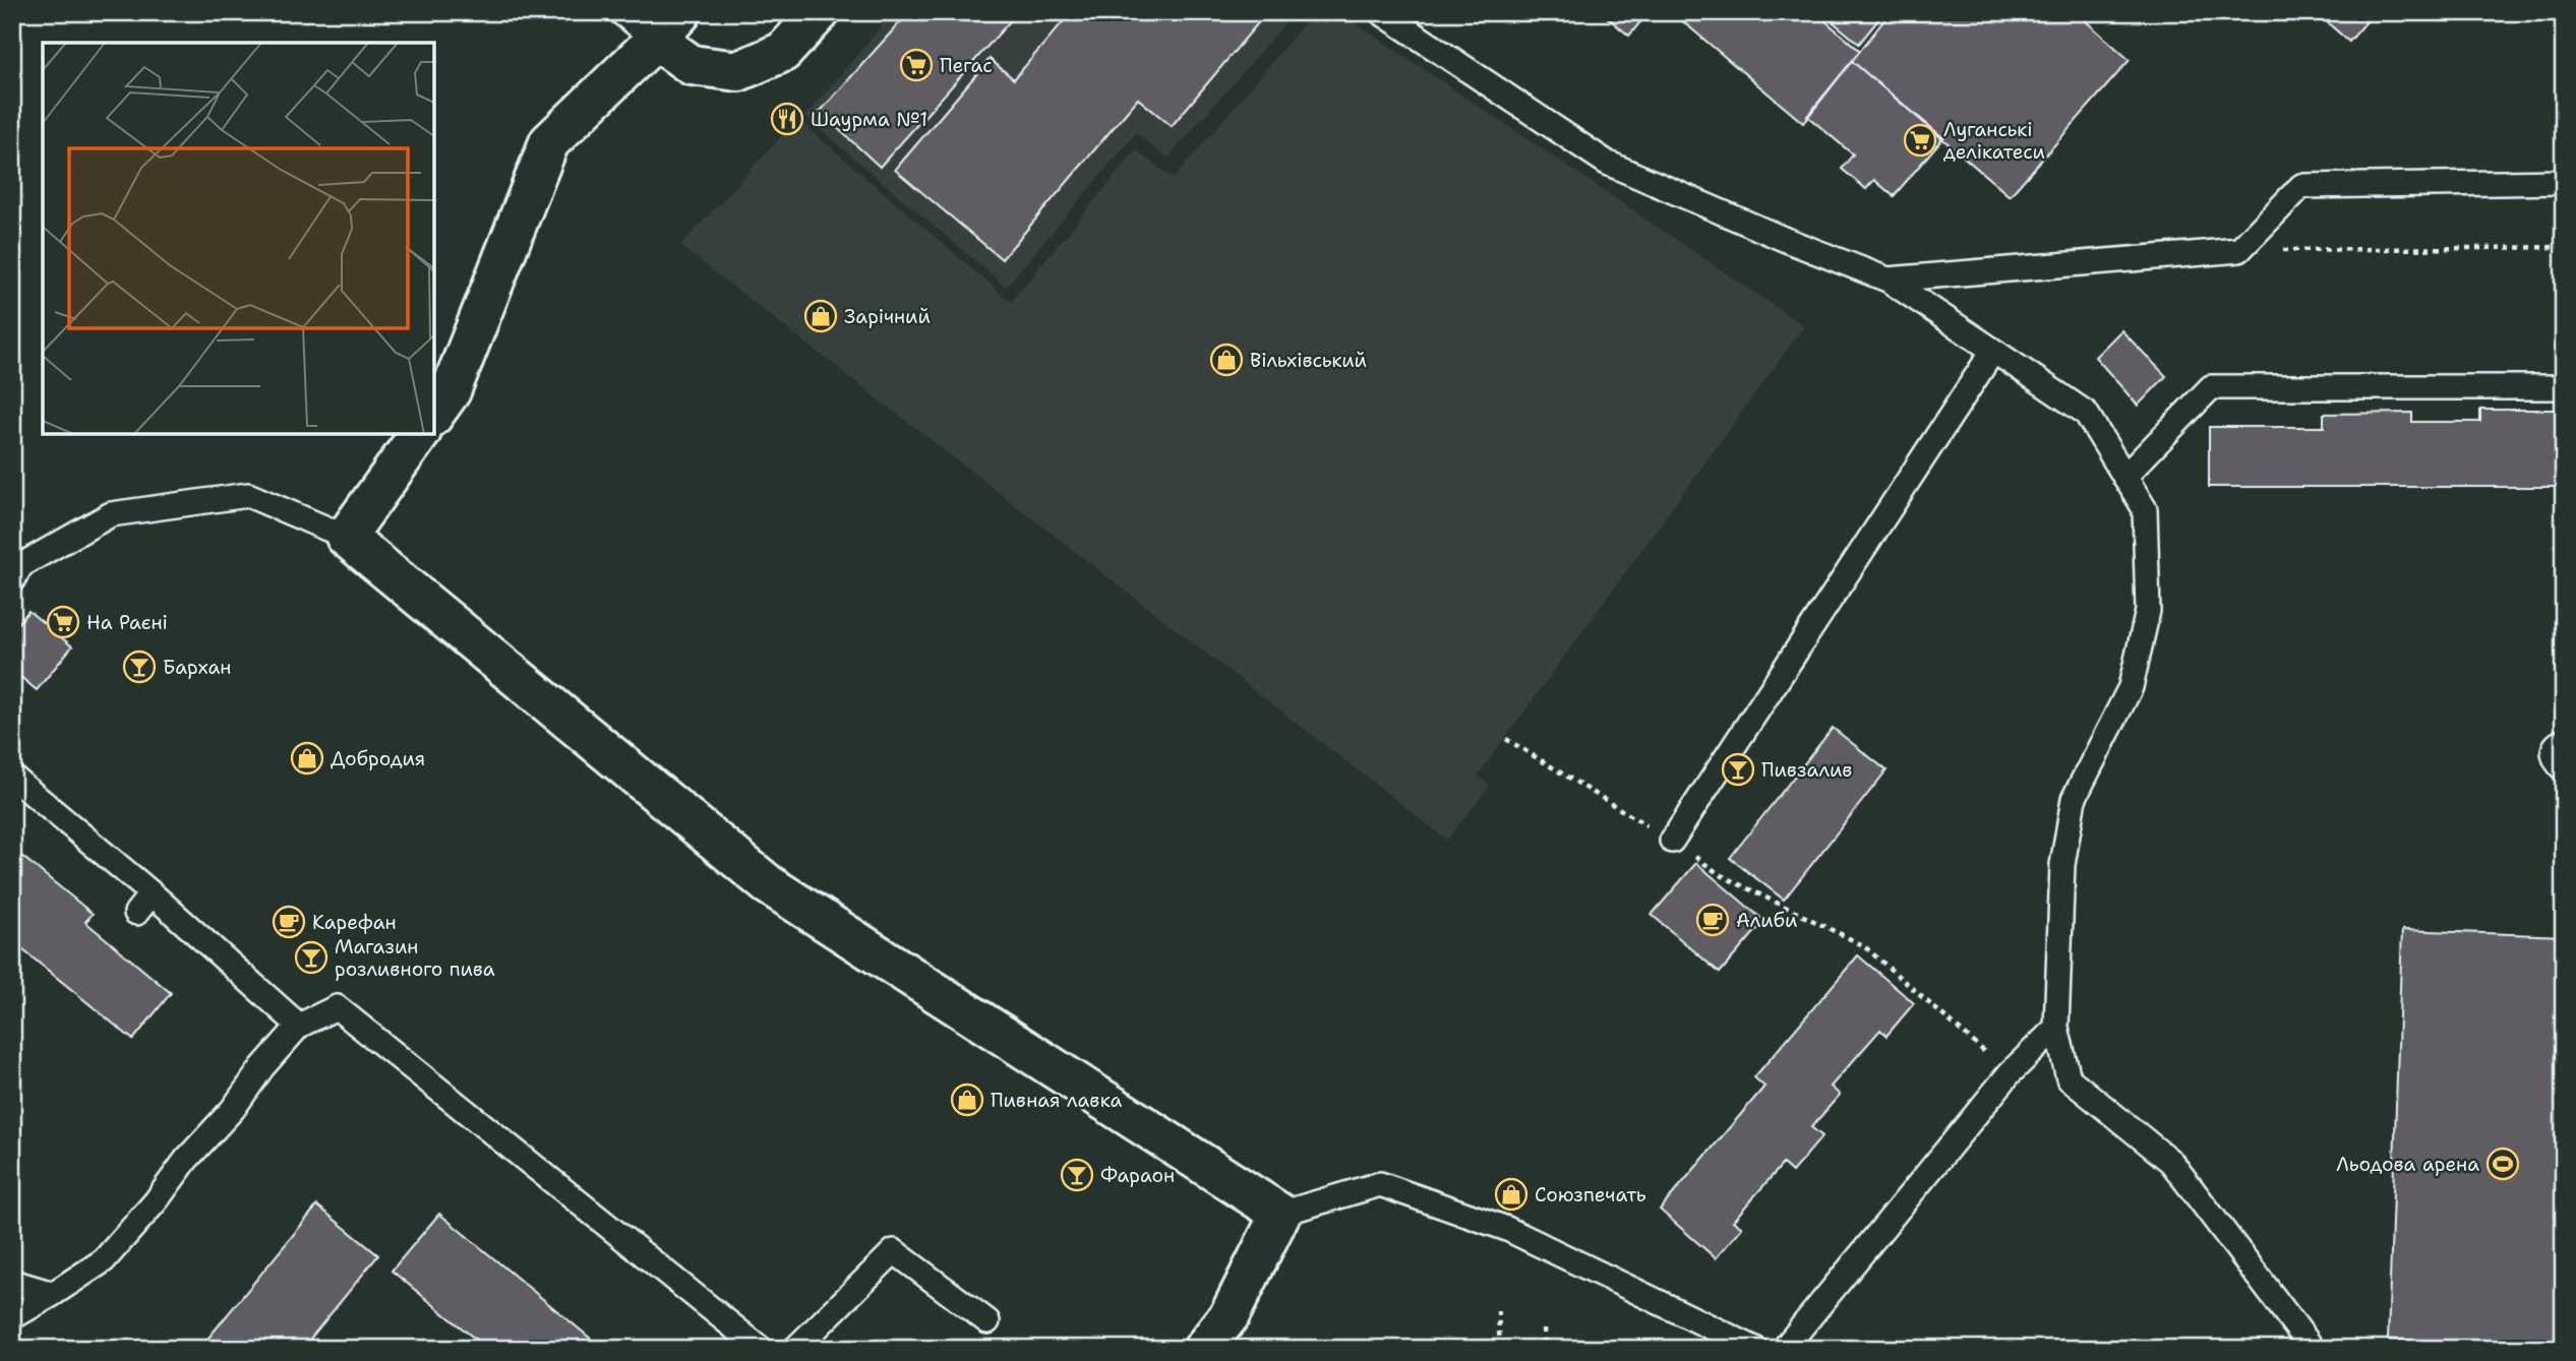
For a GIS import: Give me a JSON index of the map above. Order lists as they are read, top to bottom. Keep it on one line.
{"places":{"supermarket":["Пегас","Луганські делікатеси","На Раєні"],"restaurant":["Шаурма №1"],"shop":["Зарічний","Вільхівський","Добродия","Пивная лавка","Союзпечать"],"bar":["Бархан","Пивзалив","Магазин розливного пива","Фараон"],"cafe":["Алиби","Карефан"],"sports":["Льодова арена"]}}
